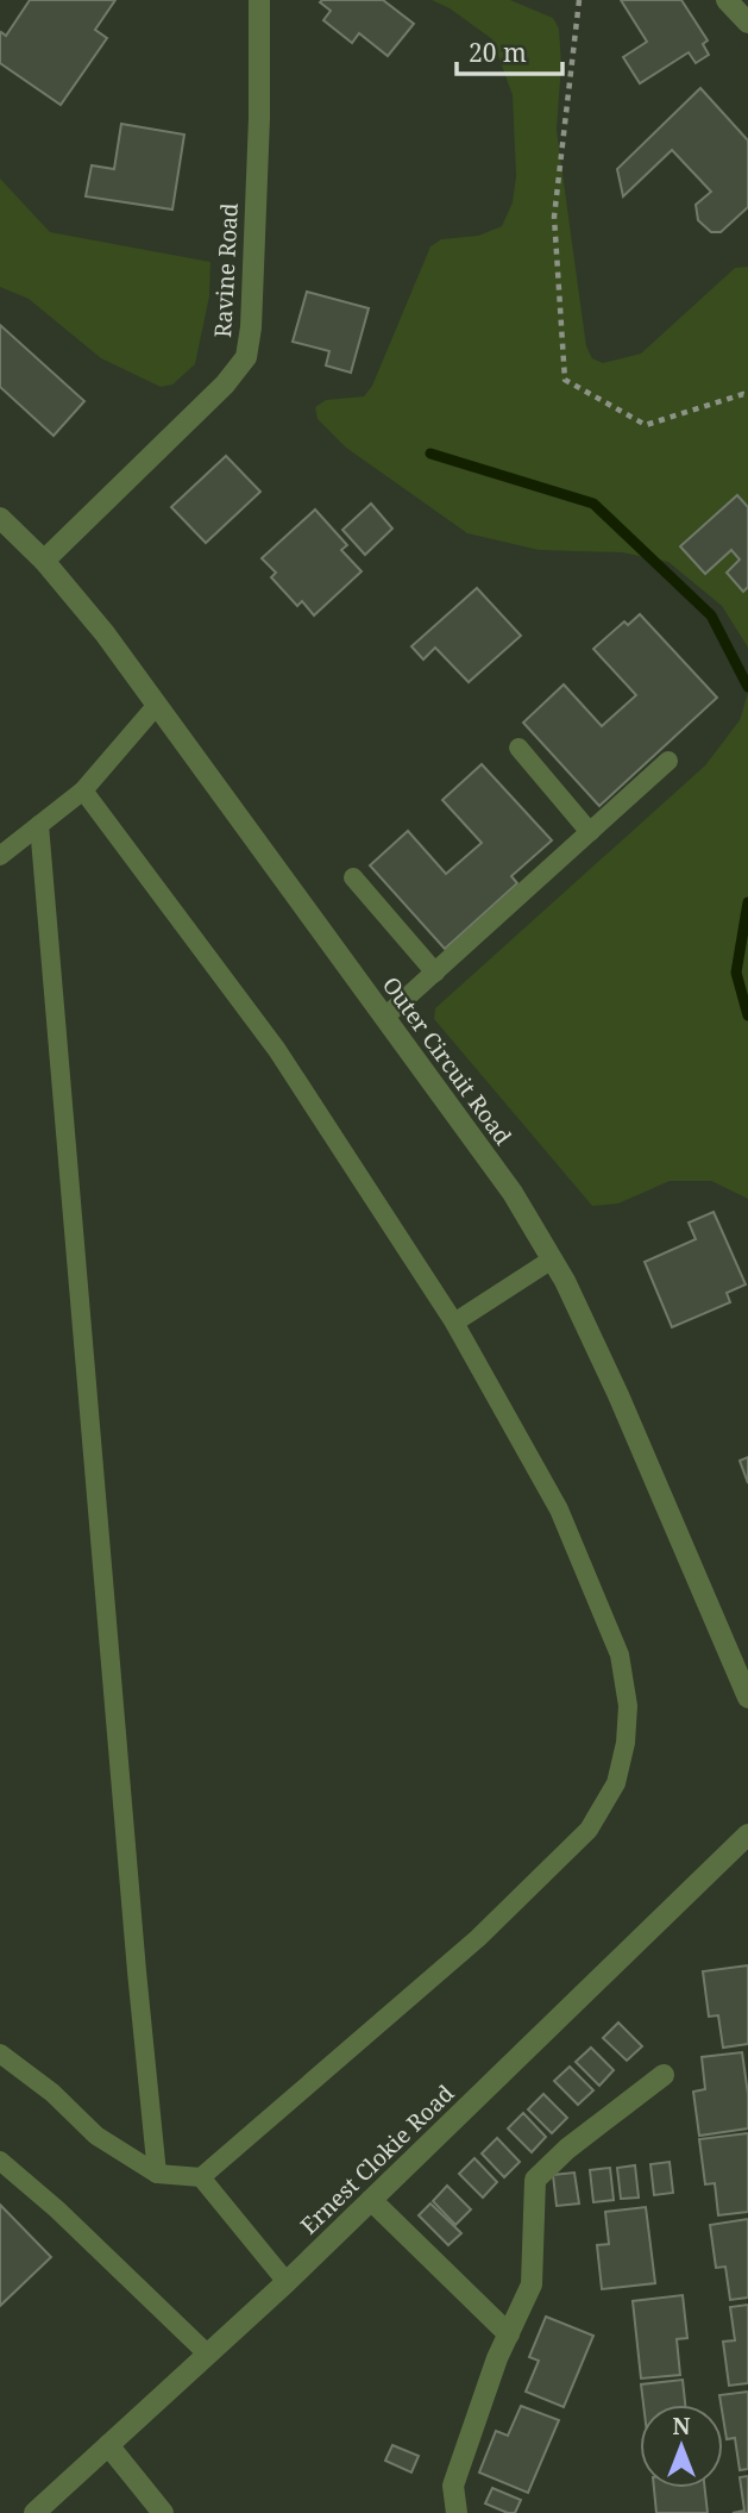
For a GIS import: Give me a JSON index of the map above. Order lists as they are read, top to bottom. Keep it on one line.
{"streets":{"street":["Ravine Road","Outer Circuit Road","Ernest Clokie Road"]},"crossings":[["Ravine Road","Outer Circuit Road"]],"scale_bar":"20 m","north":"top"}
